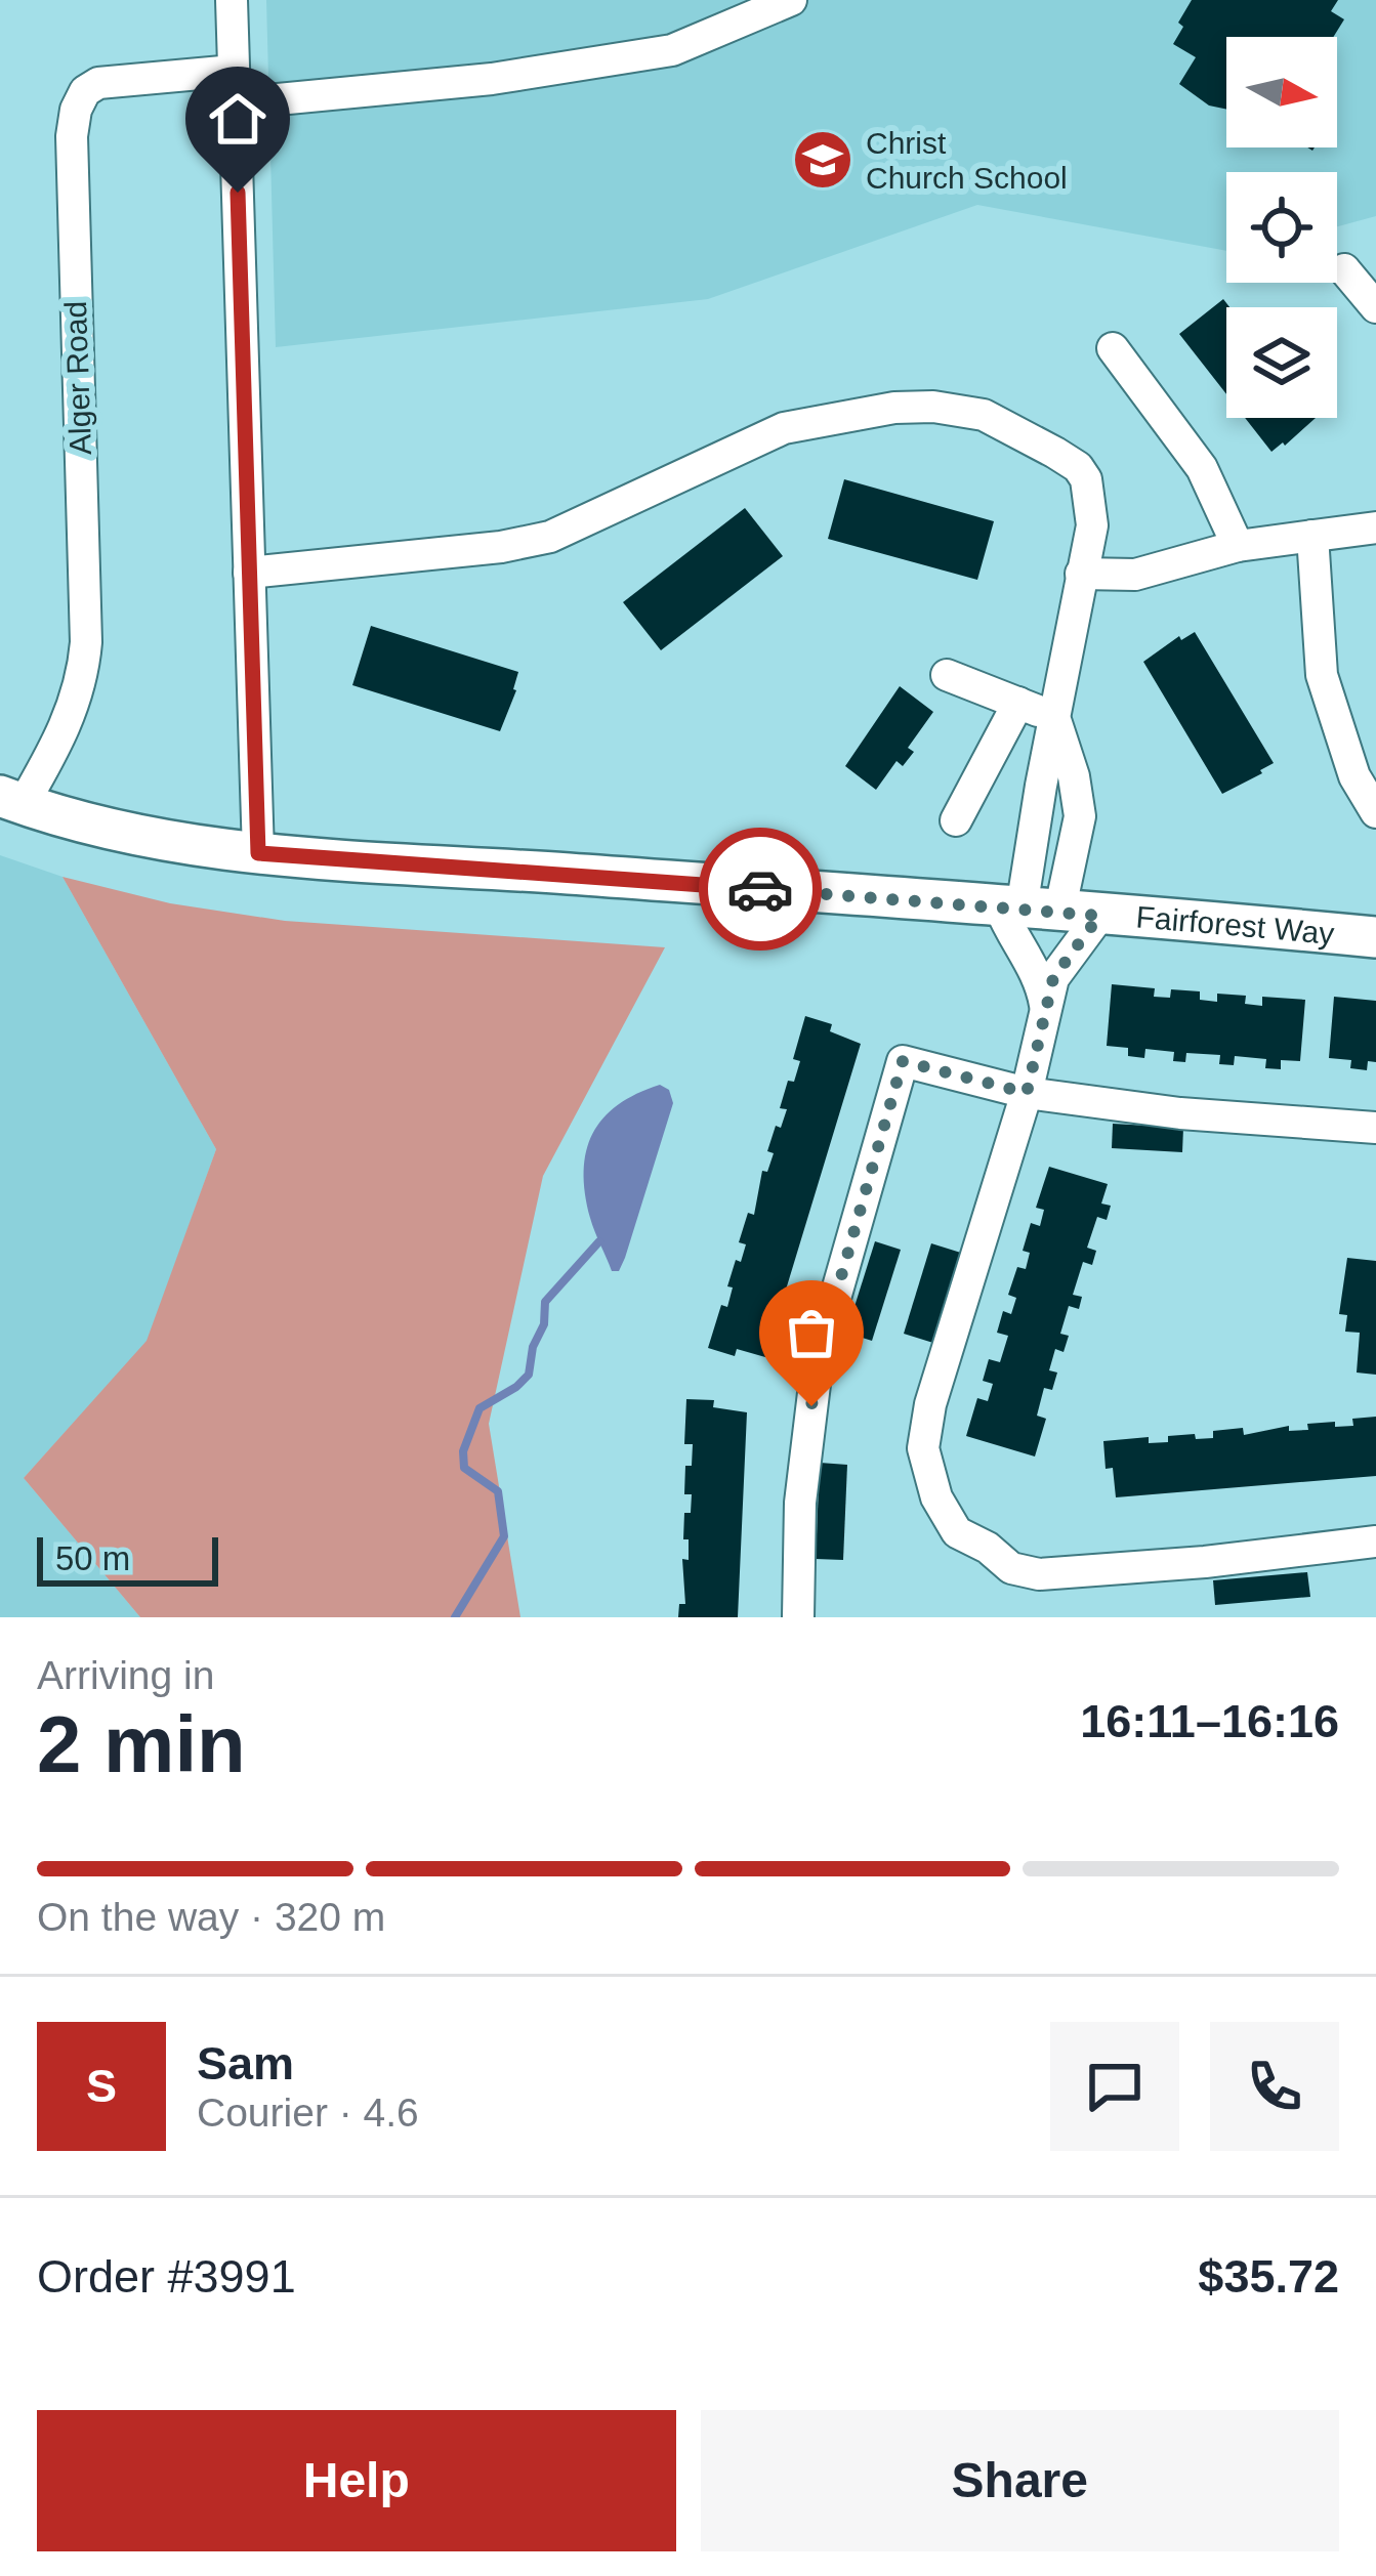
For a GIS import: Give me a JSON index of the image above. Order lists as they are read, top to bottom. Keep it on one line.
{"streets":{"main road":["Fairforest Way"],"street":["Alger Road"]},"crossings":[["Alger Road","Fairforest Way"]],"places":{"school or university":["Christ Church School"]},"scale_bar":"50 m","north":"right","page":{"scale":"50 m","heading":["2 min","Arriving in","16:11–16:16"],"panel":["Sam","Courier · 4.6","Order #3991","$35.72"],"bar":"On the way · 320 m","round":"S","buttons":["Help","Share"]}}
